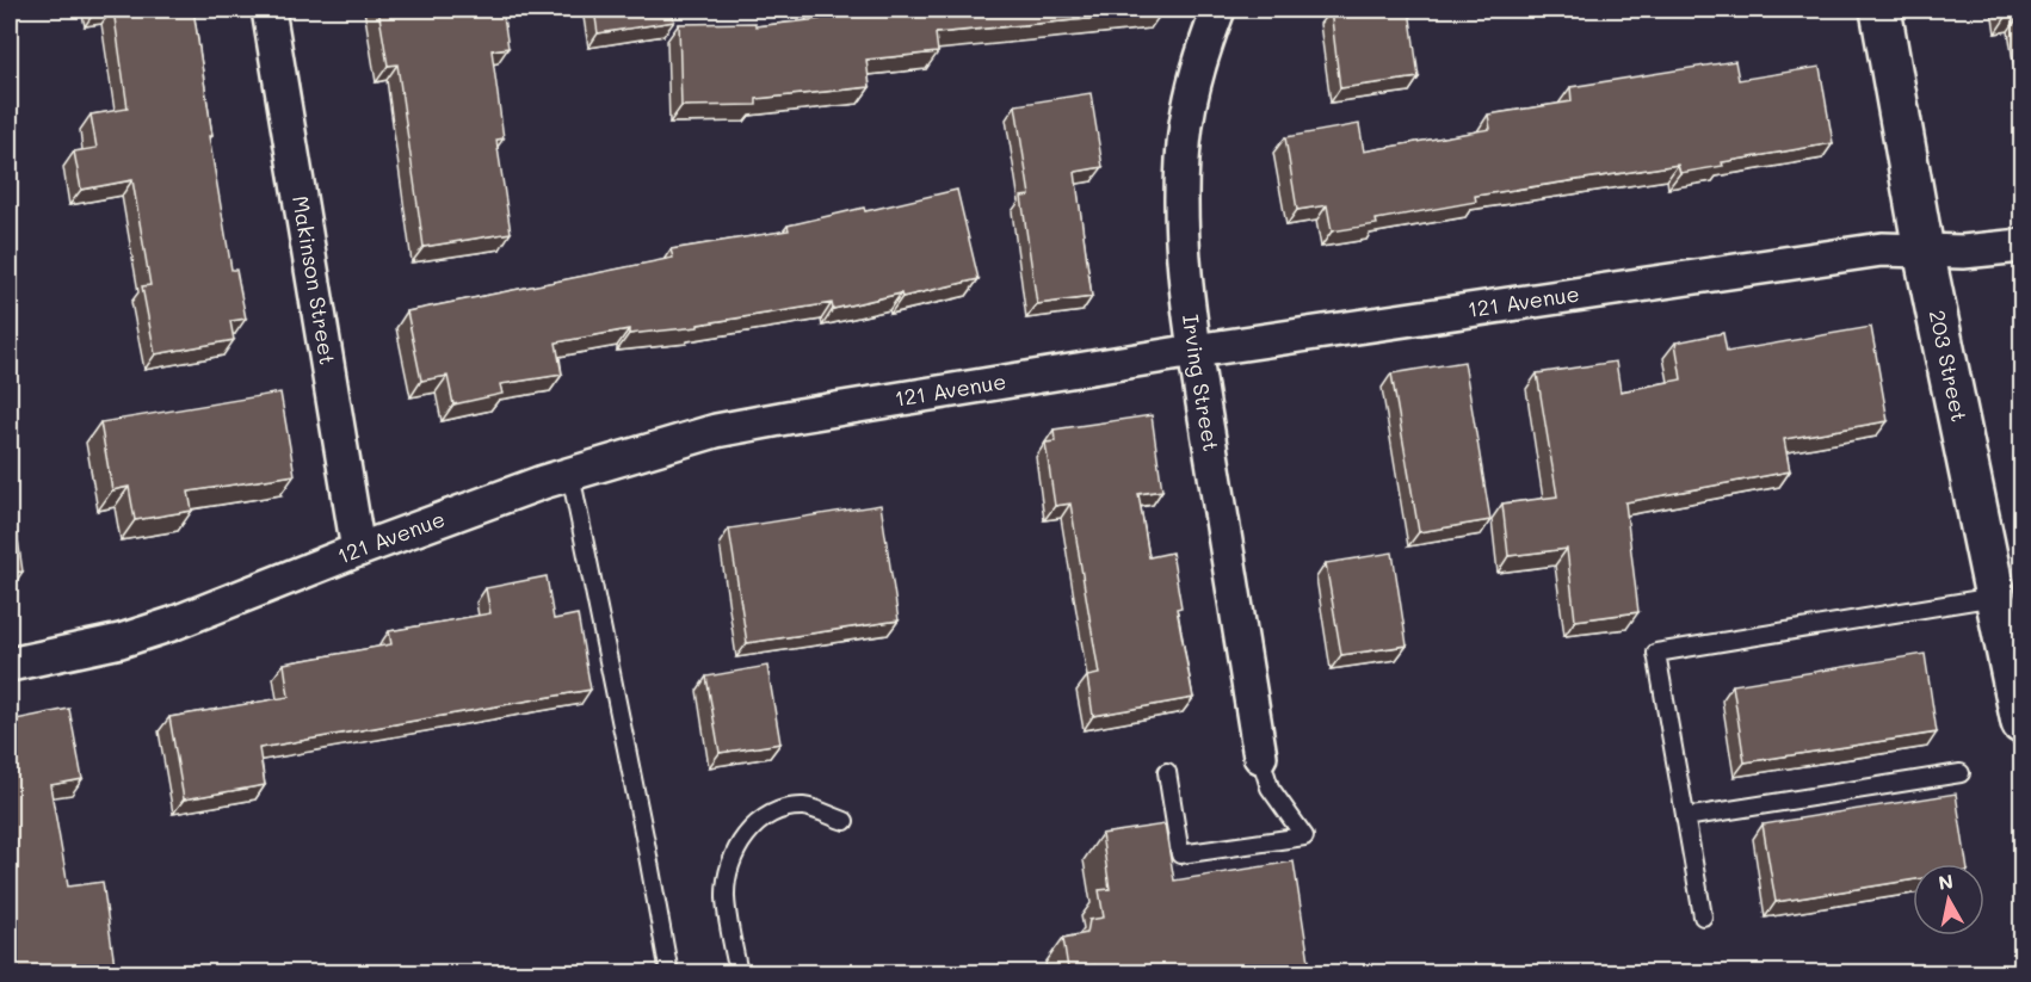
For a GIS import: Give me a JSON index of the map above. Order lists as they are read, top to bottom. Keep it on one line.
{"streets":{"main road":["203 Street"],"street":["Makinson Street","121 Avenue","Irving Street"]},"crossings":[["Makinson Street","121 Avenue"],["121 Avenue","203 Street"],["121 Avenue","Irving Street"]],"north":"top"}
